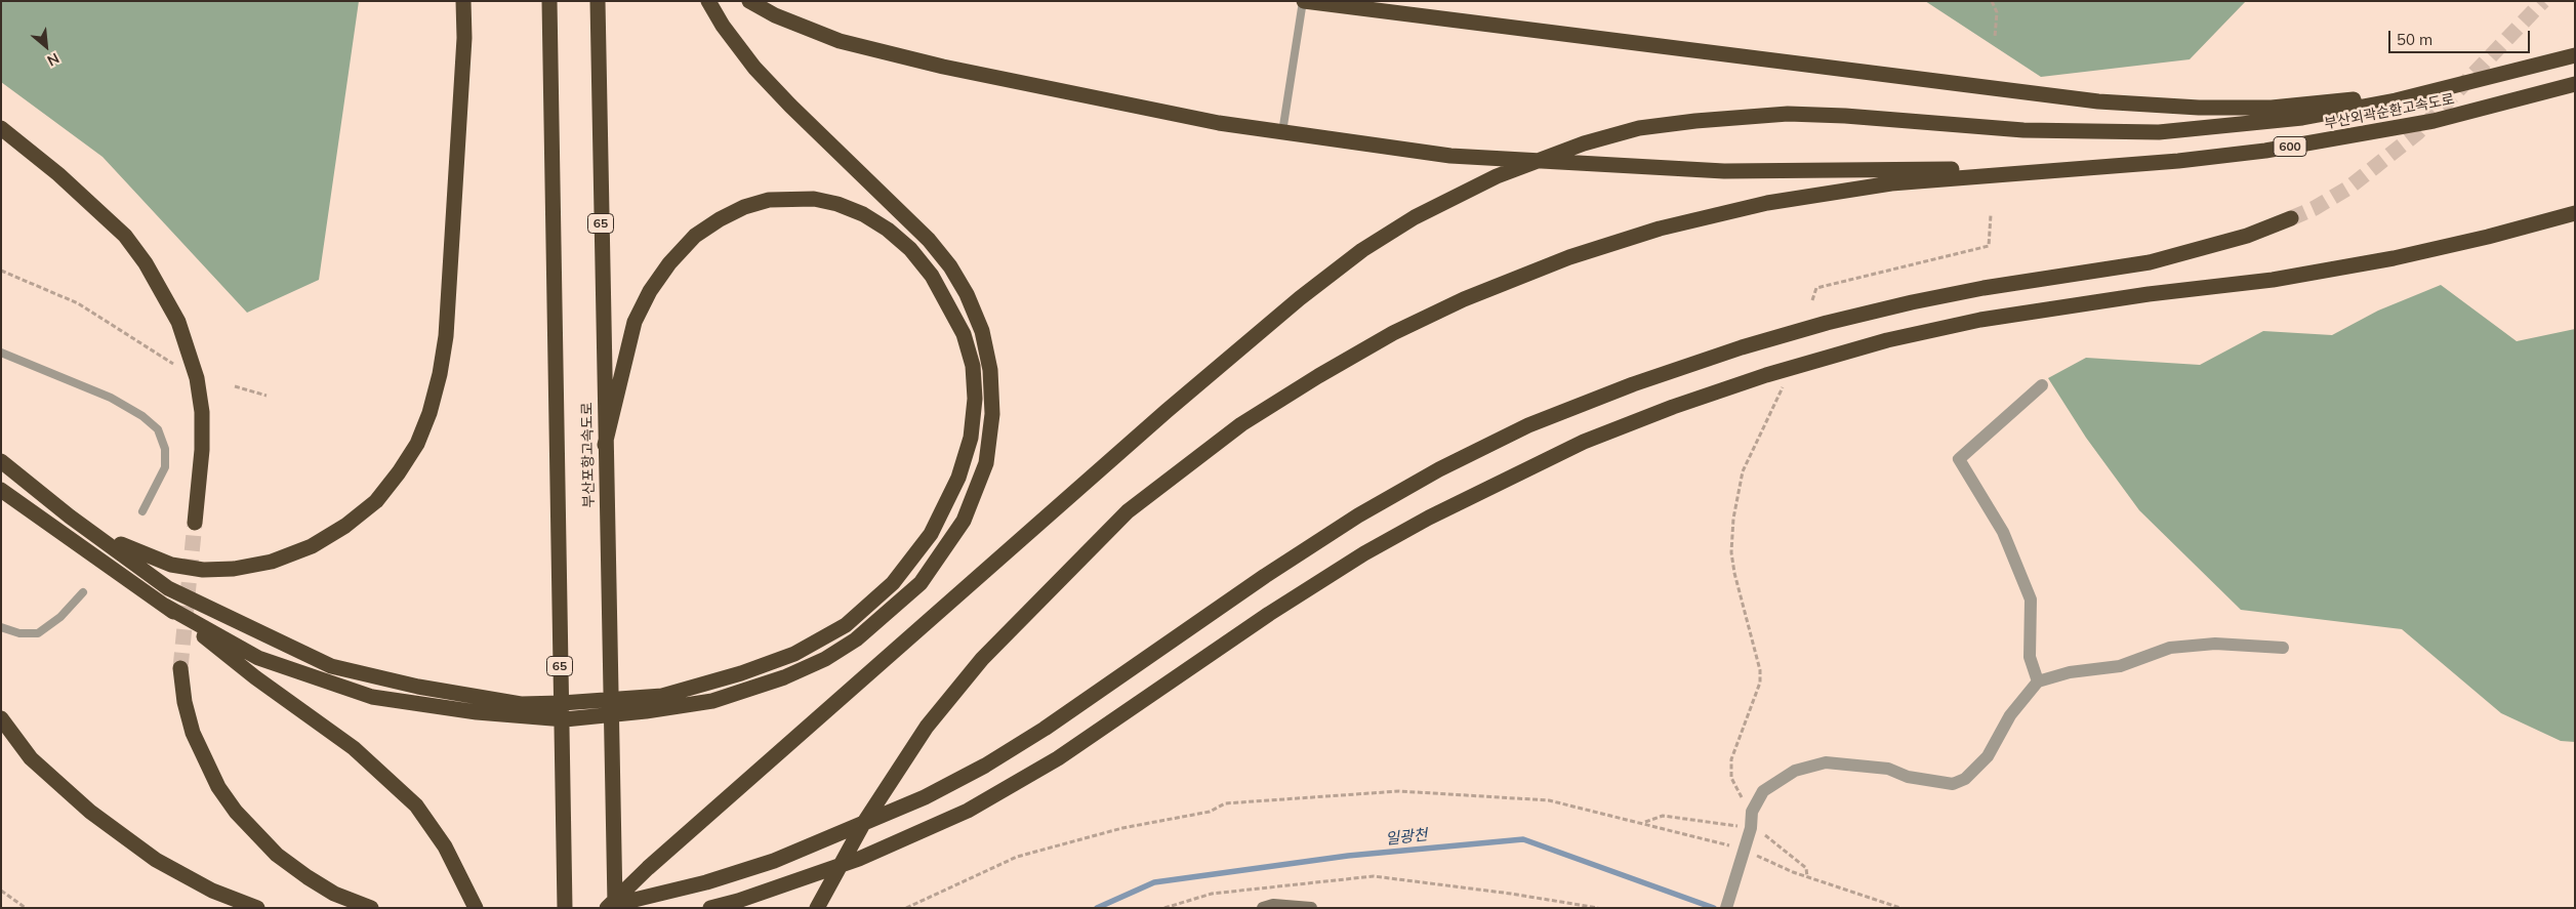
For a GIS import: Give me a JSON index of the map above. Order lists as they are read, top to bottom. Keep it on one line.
{"streets":{"highway":["부산외곽순환고속도로","600","65","부산포항고속도로"]},"water":["일광천"],"scale_bar":"50 m","north":"bottom right"}
